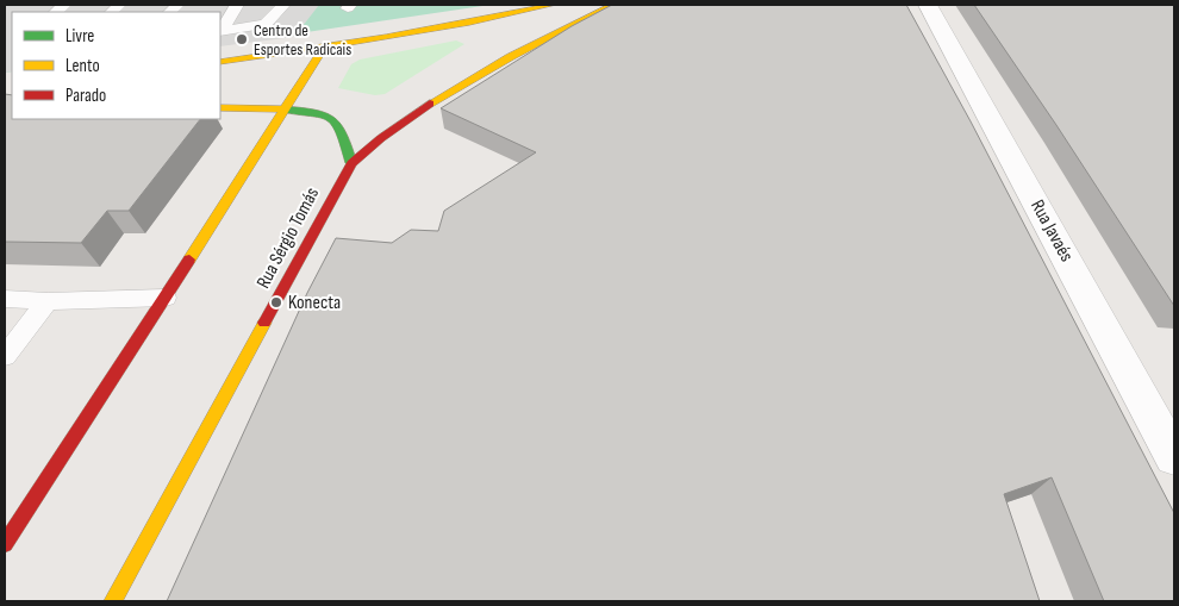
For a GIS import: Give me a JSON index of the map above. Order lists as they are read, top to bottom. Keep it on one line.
{"streets":{"main road":["Rua Sérgio Tomás"],"street":["Rua Javaés"]},"places":["Centro de Esportes Radicais","Konecta"],"legend":["Livre","Lento","Parado"]}
